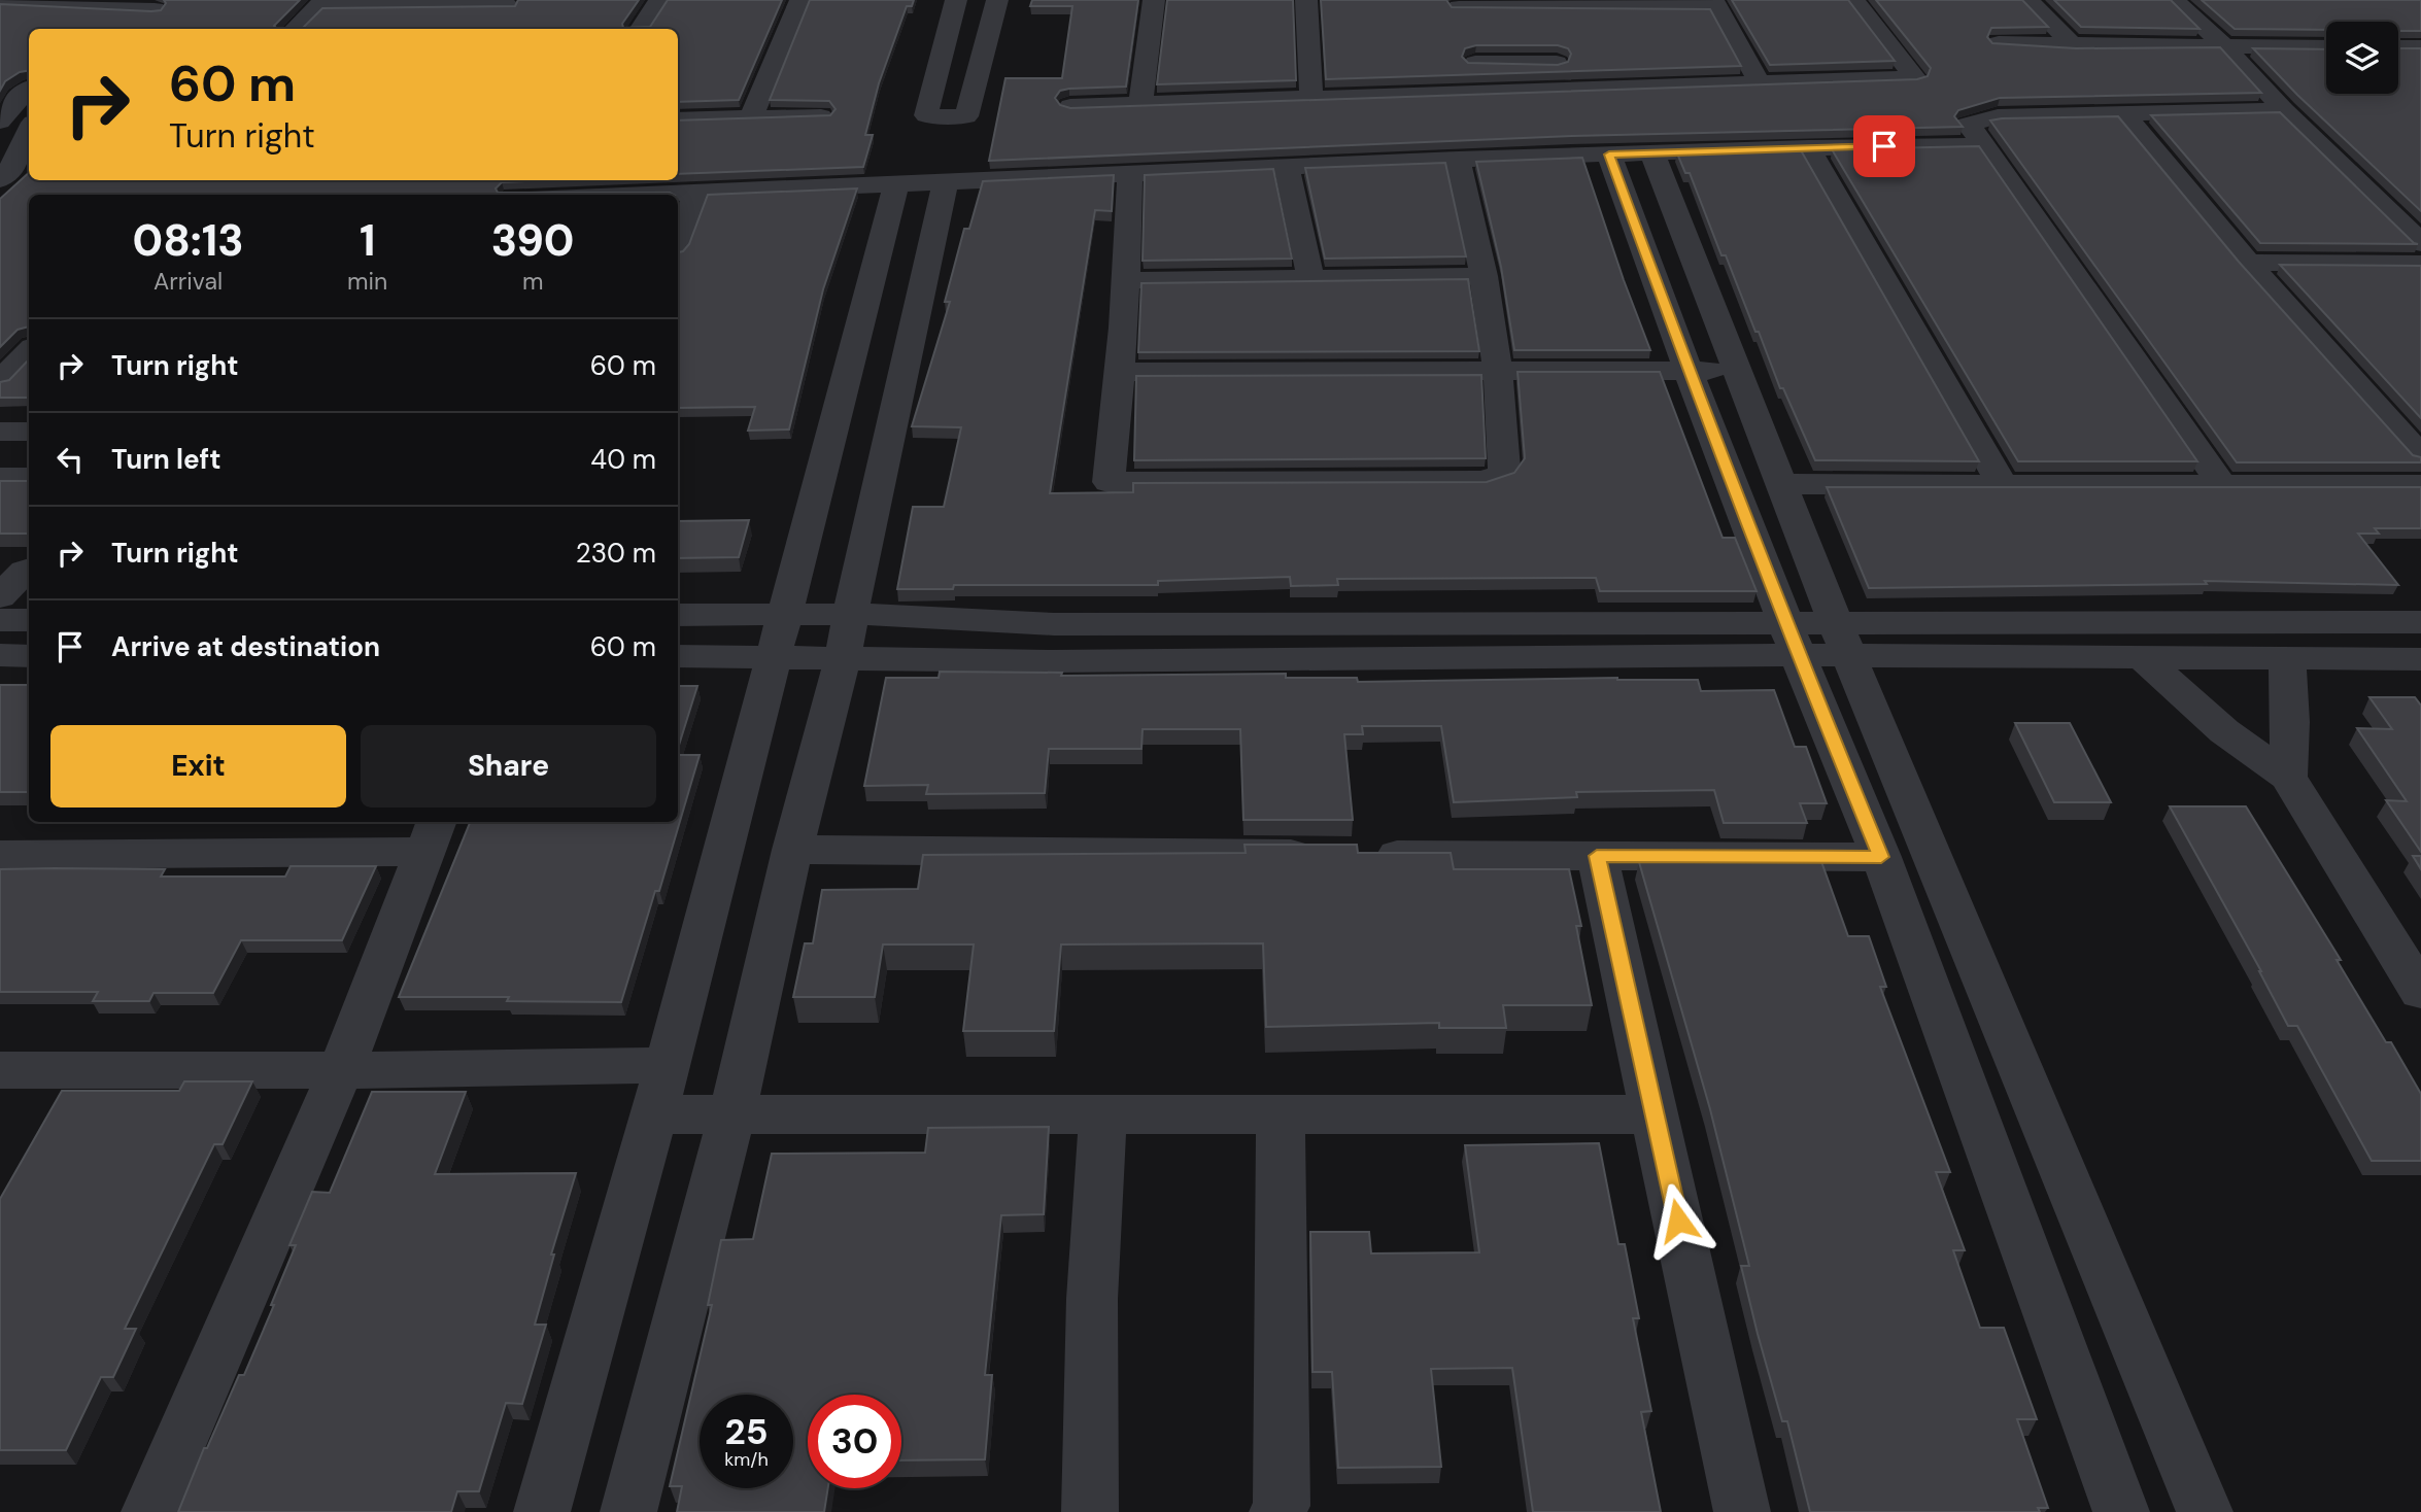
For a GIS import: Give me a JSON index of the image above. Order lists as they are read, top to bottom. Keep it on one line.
{"page":{"turn":["60 m","Turn right"],"eta":["08:13","Arrival","1","min","390","m"],"list":[{"name":"Turn right","value":"60 m"},{"name":"Turn left","value":"40 m"},{"name":"Turn right","value":"230 m"},{"name":"Arrive at destination","value":"60 m"}],"buttons":["Exit","Share"],"speed":"25 km/h","limit":"30"}}
